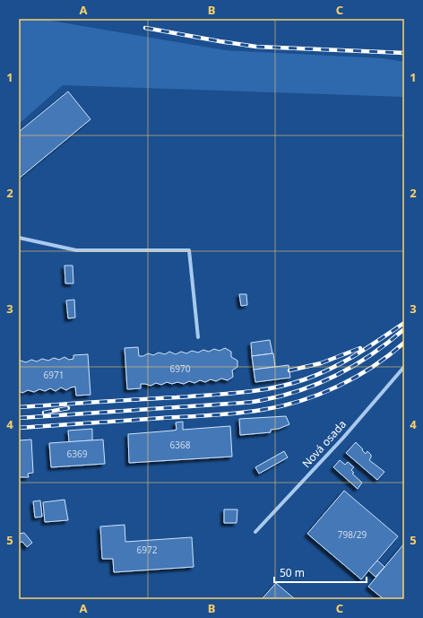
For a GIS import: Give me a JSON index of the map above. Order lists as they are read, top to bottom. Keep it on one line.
{"streets":{"street":["Nová osada"]},"house_numbers":["6970","6971","6368","6369","798/29","6972"],"scale_bar":"50 m","grid":{"columns":["A","B","C"],"rows":["1","2","3","4","5"]}}
